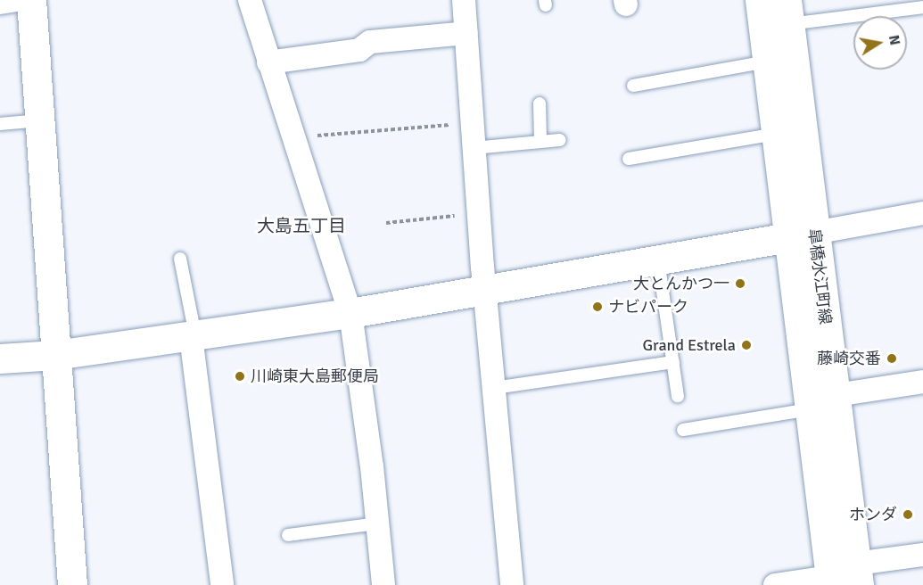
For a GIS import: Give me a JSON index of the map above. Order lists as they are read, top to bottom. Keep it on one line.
{"streets":{"street":["皐橋水江町線"]},"districts":["大島五丁目"],"places":["大とんかつ一","ナビパーク","Grand Estrela","藤崎交番","川崎東大島郵便局","ホンダ"],"north":"right"}
